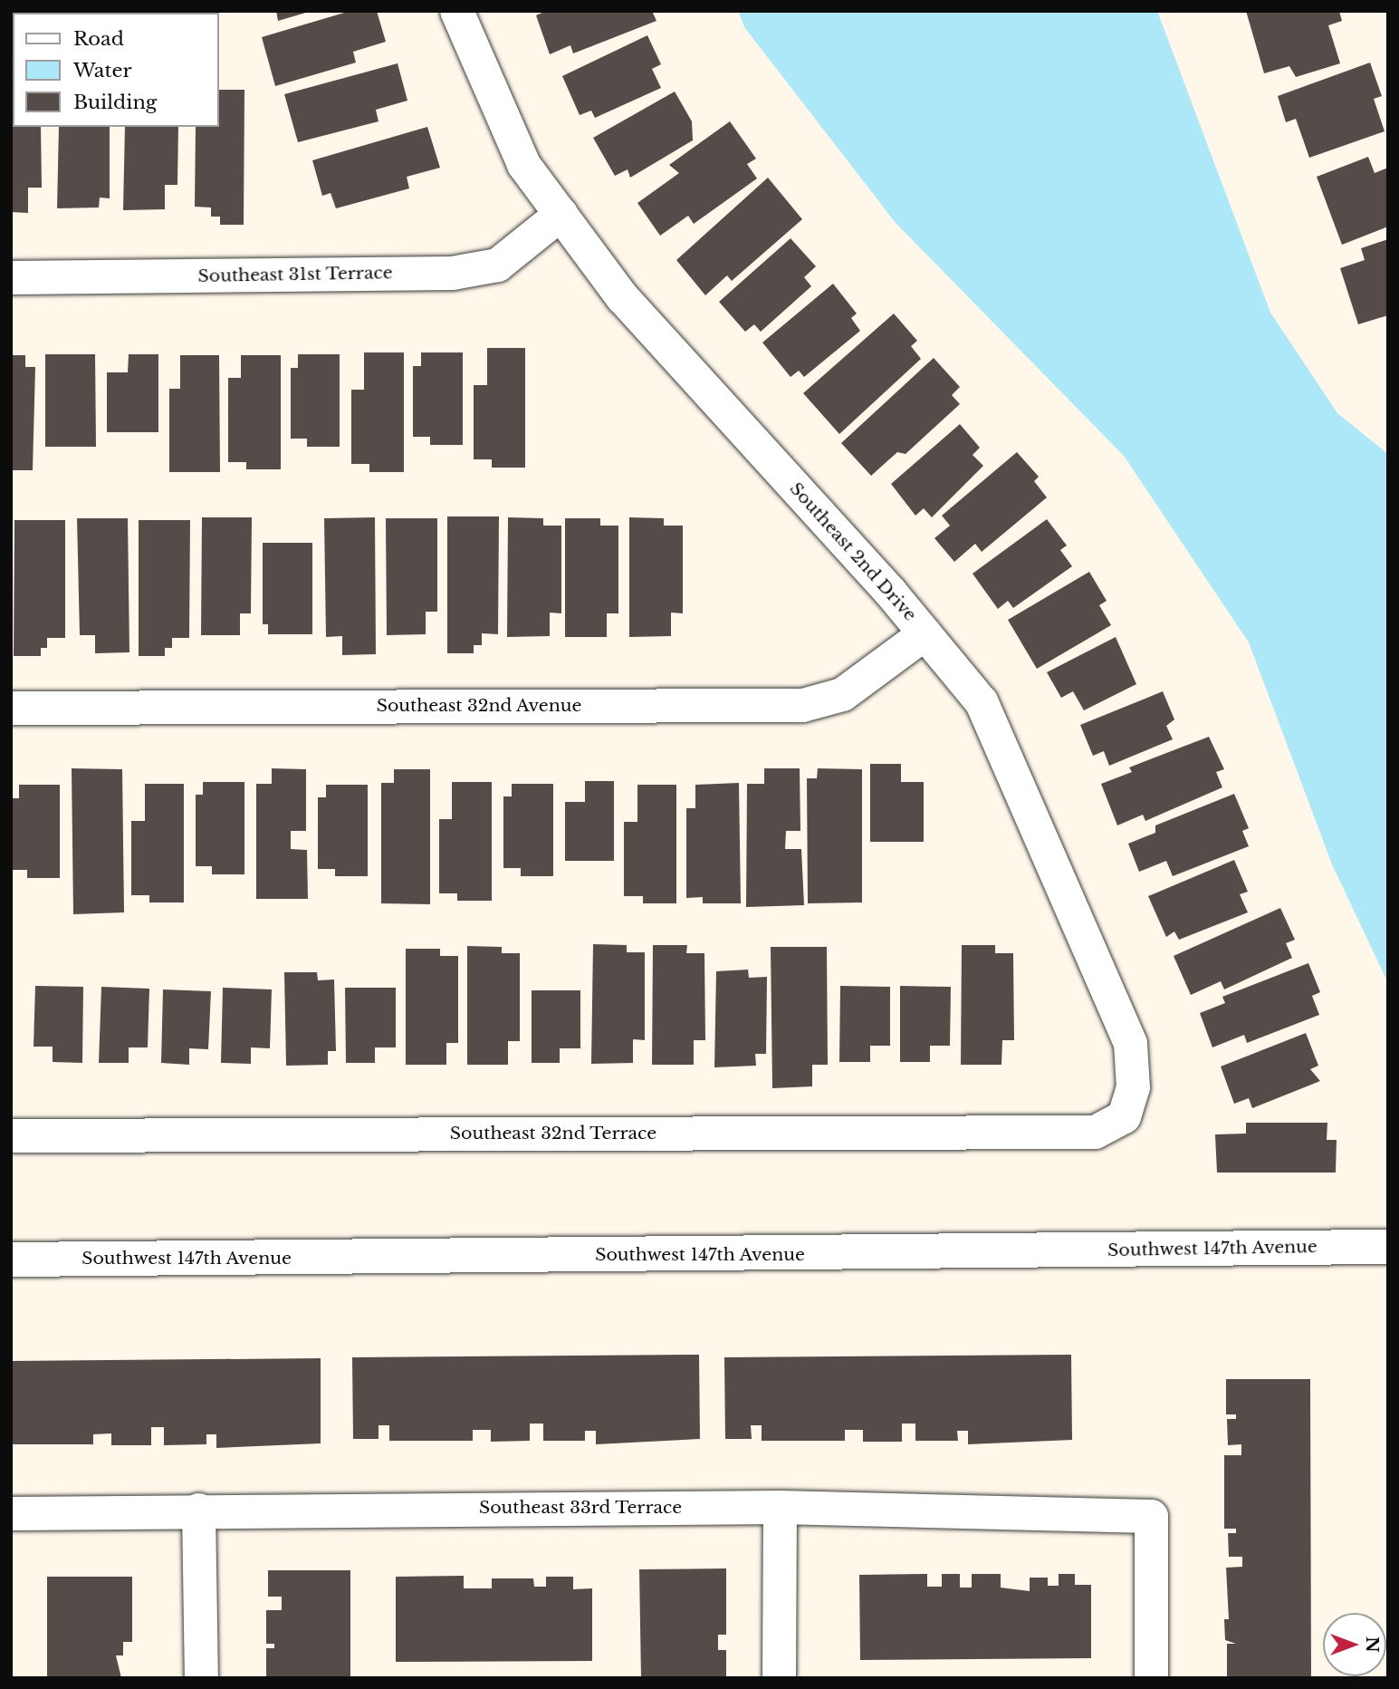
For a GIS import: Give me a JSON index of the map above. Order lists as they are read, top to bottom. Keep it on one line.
{"streets":{"street":["Southeast 31st Terrace","Southeast 2nd Drive","Southeast 32nd Avenue","Southeast 32nd Terrace","Southwest 147th Avenue","Southeast 33rd Terrace"]},"crossings":[["Southeast 31st Terrace","Southeast 2nd Drive"],["Southeast 2nd Drive","Southeast 32nd Avenue"],["Southeast 2nd Drive","Southeast 32nd Terrace"]],"legend":["Road","Water","Building"],"north":"right"}
